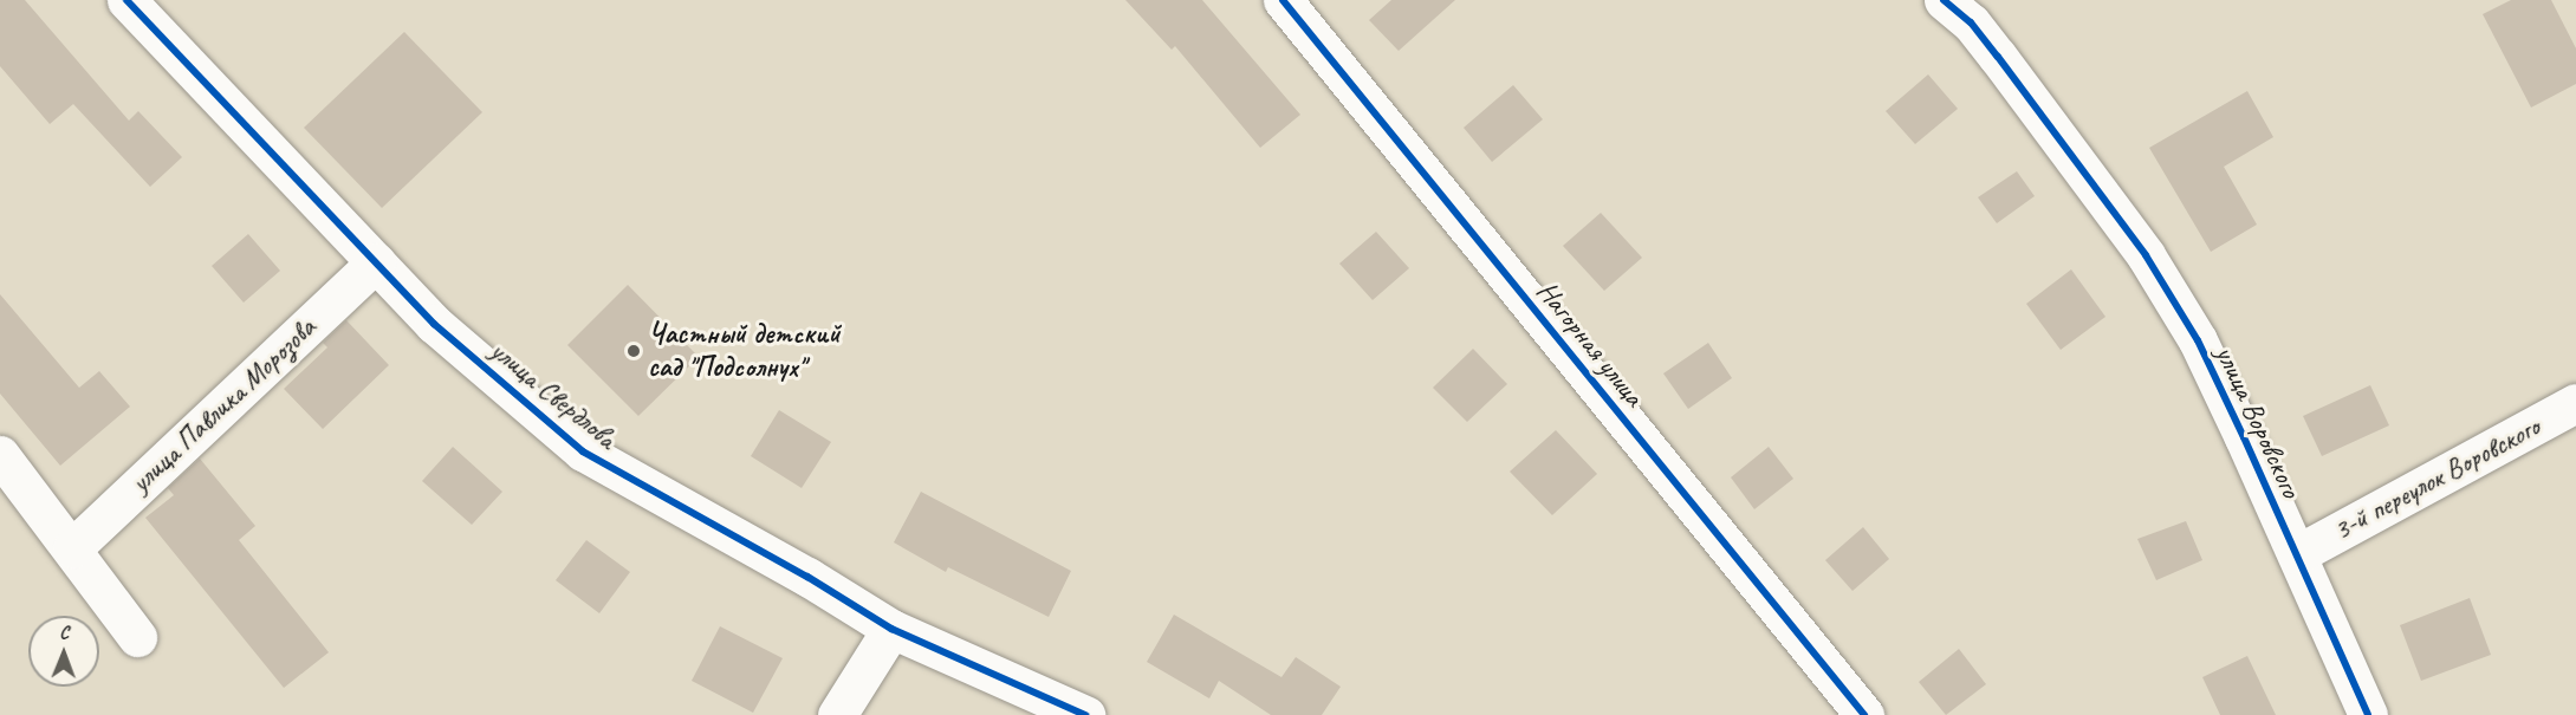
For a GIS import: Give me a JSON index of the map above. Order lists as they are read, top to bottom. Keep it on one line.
{"streets":{"street":["Нагорная улица","улица Свердлова","улица Павлика Морозова","улица Воровского","3-й переулок Воровского"]},"crossings":[["улица Свердлова","улица Павлика Морозова"],["улица Воровского","3-й переулок Воровского"]],"places":["Частный детский сад \"Подсолнух\""],"north":"top"}
